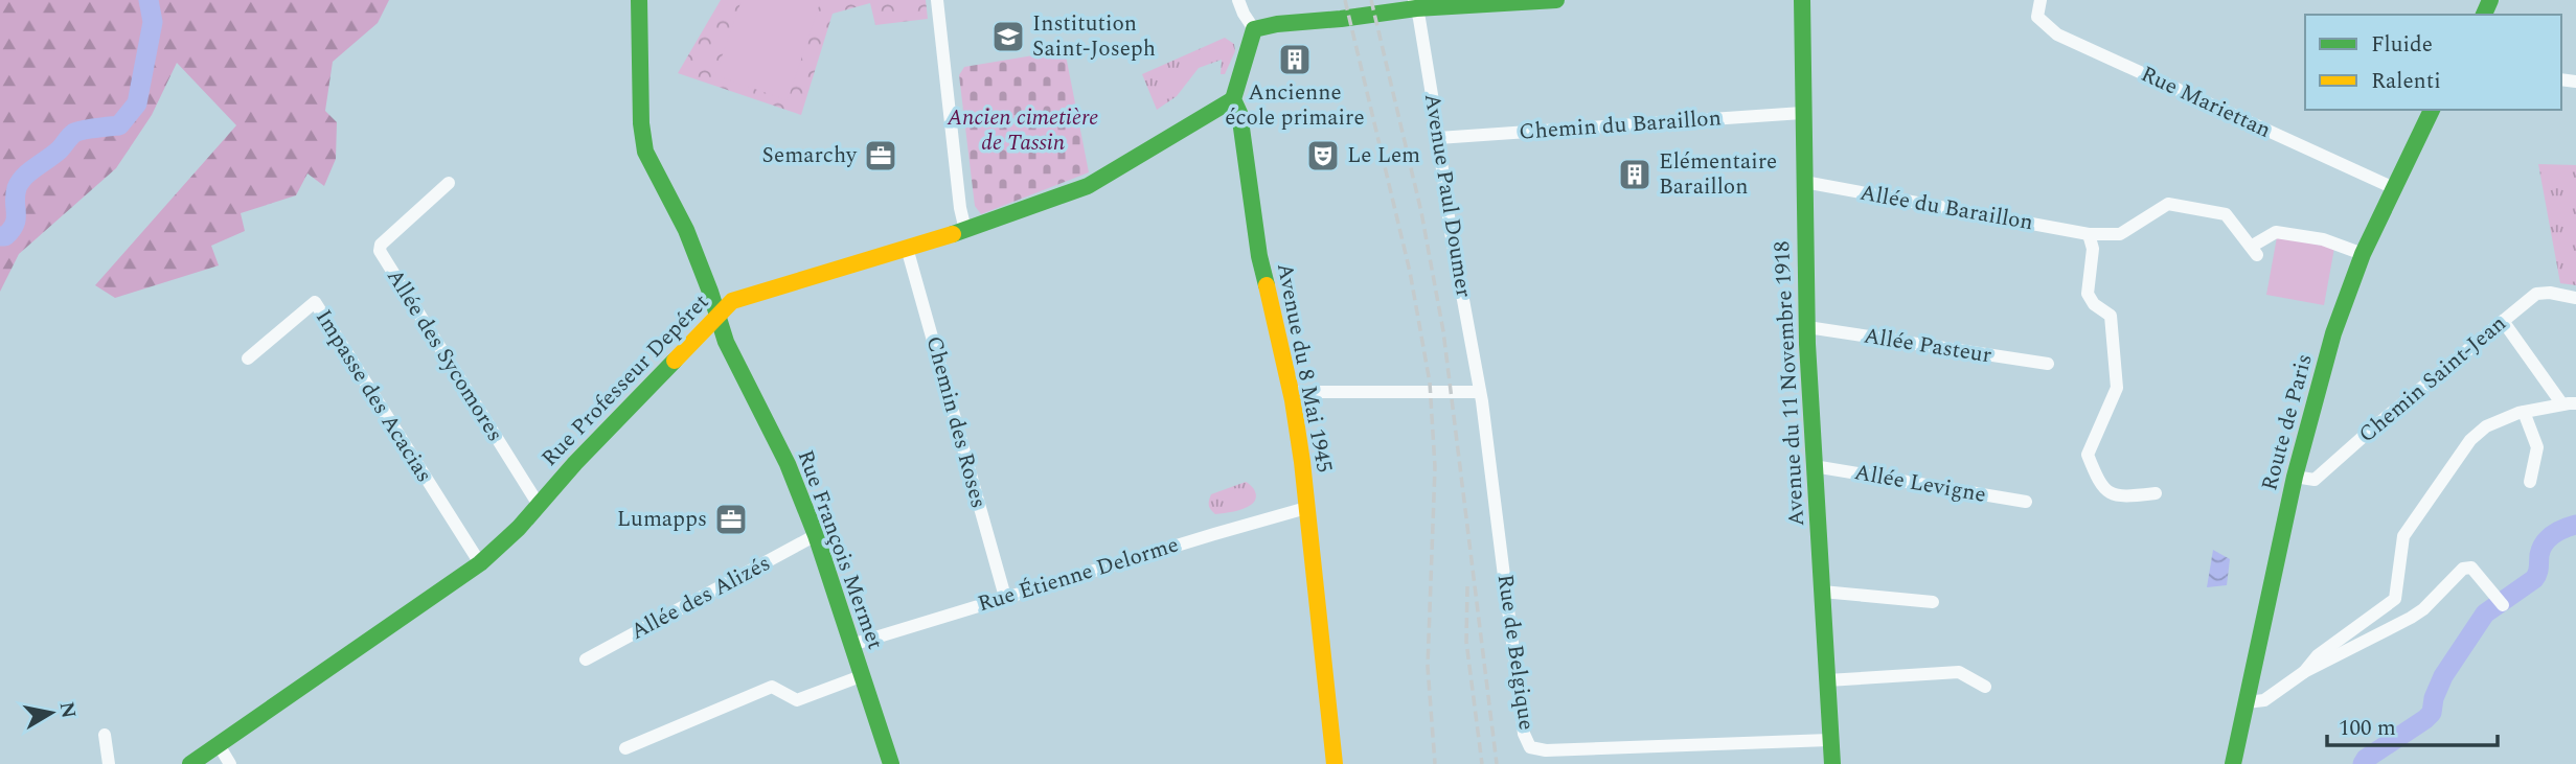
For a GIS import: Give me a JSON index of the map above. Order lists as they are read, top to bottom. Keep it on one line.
{"streets":{"main road":["Avenue du 8 Mai 1945","Rue Professeur Depéret","Avenue du 11 Novembre 1918","Route de Paris","Rue François Mermet"],"street":["Rue Mariettan","Chemin du Baraillon","Avenue Paul Doumer","Allée du Baraillon","Allée Pasteur","Allée des Sycomores","Chemin Saint-Jean","Impasse des Acacias","Chemin des Roses","Allée Levigne","Rue Étienne Delorme","Allée des Alizés","Rue de Belgique"]},"crossings":[["Rue Mariettan","Route de Paris"],["Chemin du Baraillon","Avenue Paul Doumer"],["Chemin du Baraillon","Avenue du 11 Novembre 1918"],["Avenue Paul Doumer","Rue de Belgique"],["Allée du Baraillon","Avenue du 11 Novembre 1918"],["Allée du Baraillon","Route de Paris"],["Allée Pasteur","Avenue du 11 Novembre 1918"],["Allée des Sycomores","Rue Professeur Depéret"],["Avenue du 8 Mai 1945","Rue Professeur Depéret"],["Avenue du 8 Mai 1945","Rue Étienne Delorme"],["Chemin Saint-Jean","Route de Paris"],["Rue Professeur Depéret","Impasse des Acacias"],["Rue Professeur Depéret","Chemin des Roses"],["Rue Professeur Depéret","Rue François Mermet"],["Avenue du 11 Novembre 1918","Allée Levigne"],["Avenue du 11 Novembre 1918","Rue de Belgique"],["Chemin des Roses","Rue Étienne Delorme"],["Rue François Mermet","Rue Étienne Delorme"],["Rue François Mermet","Allée des Alizés"]],"parks":["Ancien cimetière de Tassin"],"places":{"school or university":["Institution Saint-Joseph"],"building":["Ancienne école primaire","Elémentaire Baraillon"],"office":["Semarchy","Lumapps"],"theatre":["Le Lem"]},"legend":["Fluide","Ralenti"],"scale_bar":"100 m","north":"right"}
